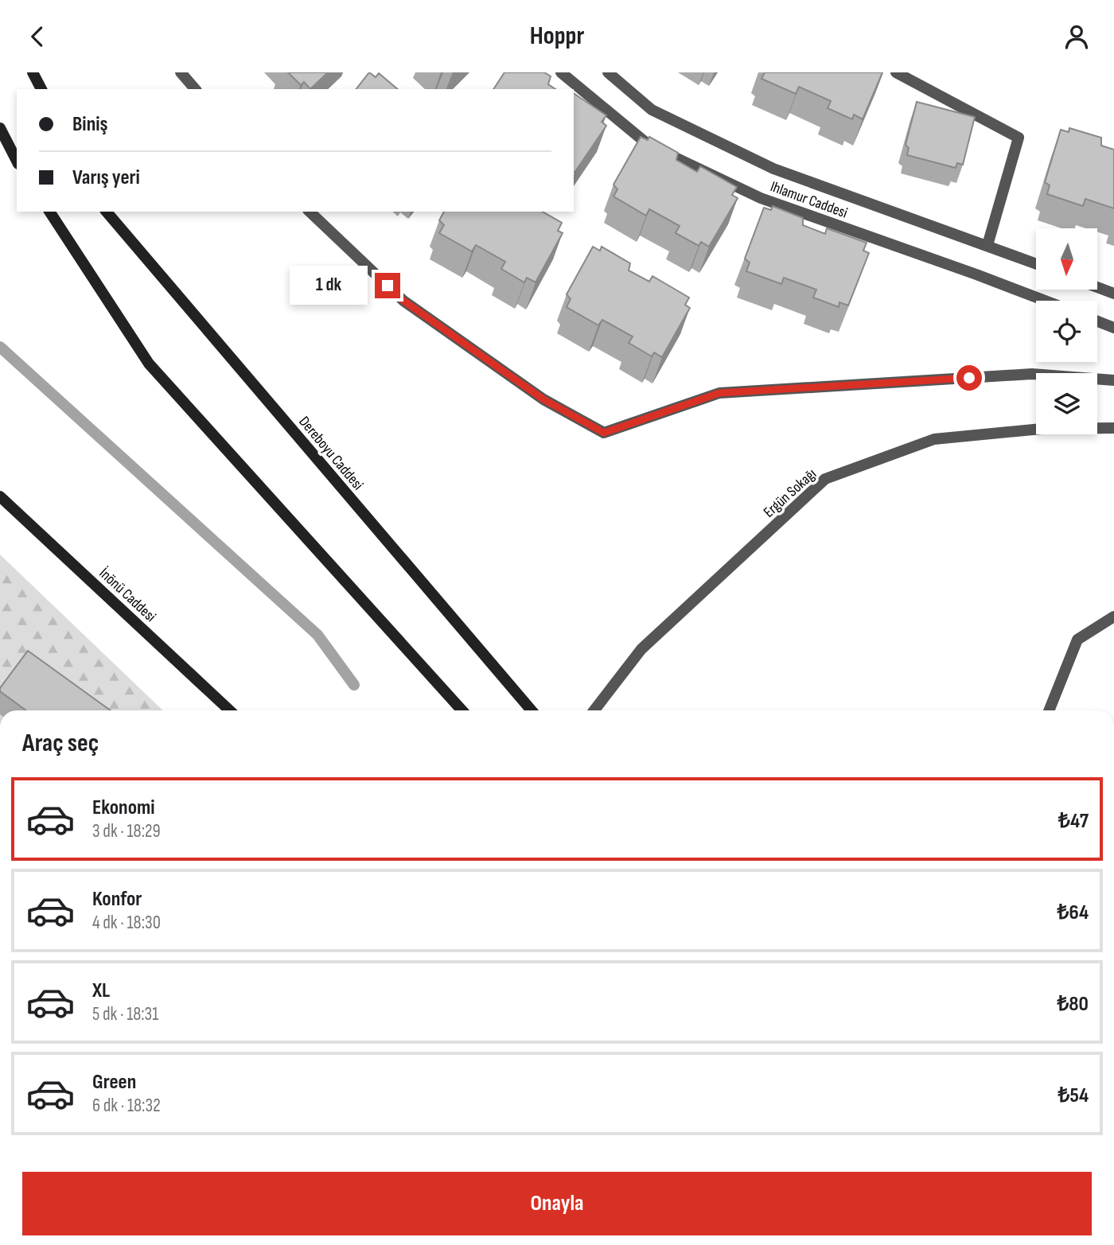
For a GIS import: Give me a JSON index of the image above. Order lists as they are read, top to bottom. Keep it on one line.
{"streets":{"main road":["Dereboyu Caddesi","İnönü Caddesi"],"street":["Ihlamur Caddesi","Ergün Sokağı"]},"north":"bottom","page":{"header":"Hoppr","banner":["Biniş","Varış yeri"],"bubble":"1 dk","heading":"Araç seç","list":[{"name":"Ekonomi","note":"3 dk · 18:29","value":"₺47"},{"name":"Konfor","note":"4 dk · 18:30","value":"₺64"},{"name":"XL","note":"5 dk · 18:31","value":"₺80"},{"name":"Green","note":"6 dk · 18:32","value":"₺54"}],"buttons":"Onayla"}}
